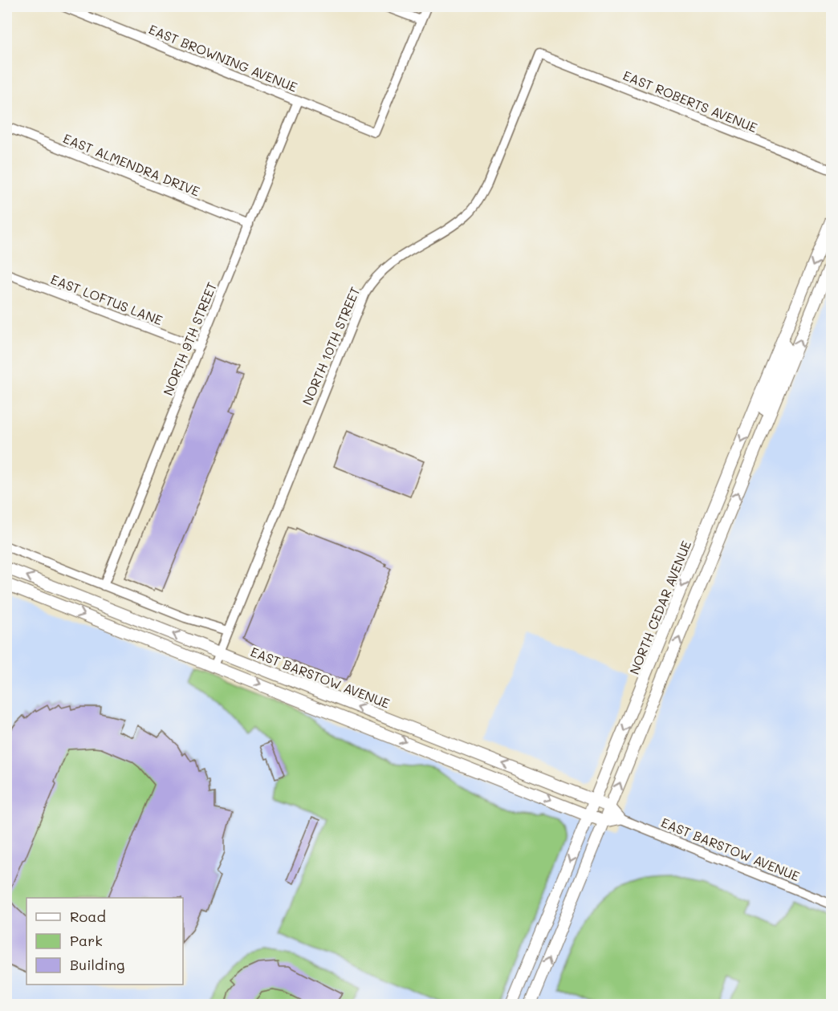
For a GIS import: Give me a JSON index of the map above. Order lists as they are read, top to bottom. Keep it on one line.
{"streets":{"main road":["NORTH CEDAR AVENUE","EAST BARSTOW AVENUE"],"street":["EAST BROWNING AVENUE","EAST ROBERTS AVENUE","EAST ALMENDRA DRIVE","EAST LOFTUS LANE","NORTH 9TH STREET","NORTH 10TH STREET"]},"crossings":[["EAST BROWNING AVENUE","NORTH 9TH STREET"],["EAST ROBERTS AVENUE","NORTH 10TH STREET"],["EAST ALMENDRA DRIVE","NORTH 9TH STREET"],["EAST LOFTUS LANE","NORTH 9TH STREET"],["NORTH 10TH STREET","EAST BARSTOW AVENUE"],["NORTH CEDAR AVENUE","EAST BARSTOW AVENUE"]],"legend":["Road","Park","Building"]}
